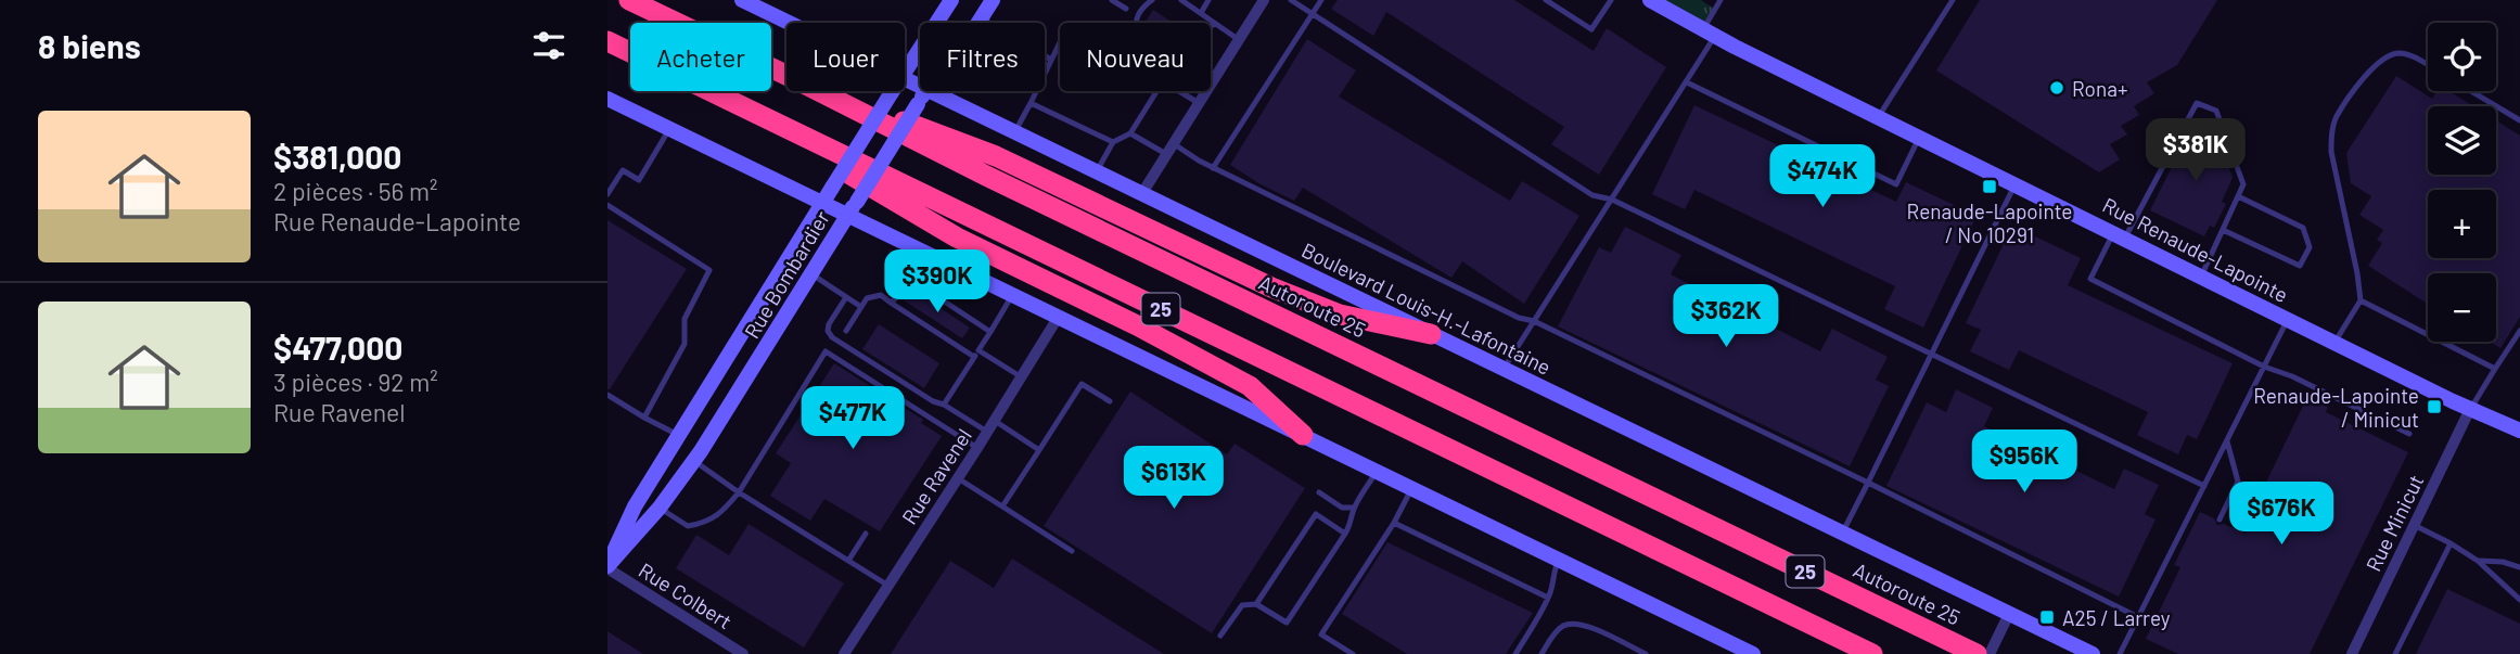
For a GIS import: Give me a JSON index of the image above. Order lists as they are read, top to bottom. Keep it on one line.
{"streets":{"highway":["Autoroute 25","25"],"main road":["Rue Renaude-Lapointe","Rue Bombardier","Boulevard Louis-H.-Lafontaine"],"street":["Rue Ravenel","Rue Minicut","Rue Colbert"]},"crossings":[["Rue Renaude-Lapointe","Rue Minicut"],["Rue Bombardier","Rue Colbert"]],"places":{"other":["Rona+"],"transit":["Renaude-Lapointe / No 10291","Renaude-Lapointe / Minicut","A25 / Larrey"]},"page":{"heading":"8 biens","map_buttons":["+","−"],"chip":["Acheter","Louer","Filtres","Nouveau"],"list":[{"name":"$381,000","note":"2 pièces · 56 m² · Rue Renaude-Lapointe"},{"name":"$477,000","note":"3 pièces · 92 m² · Rue Ravenel"}],"price":["$381K","$474K","$390K","$362K","$477K","$956K","$613K","$676K"]}}
